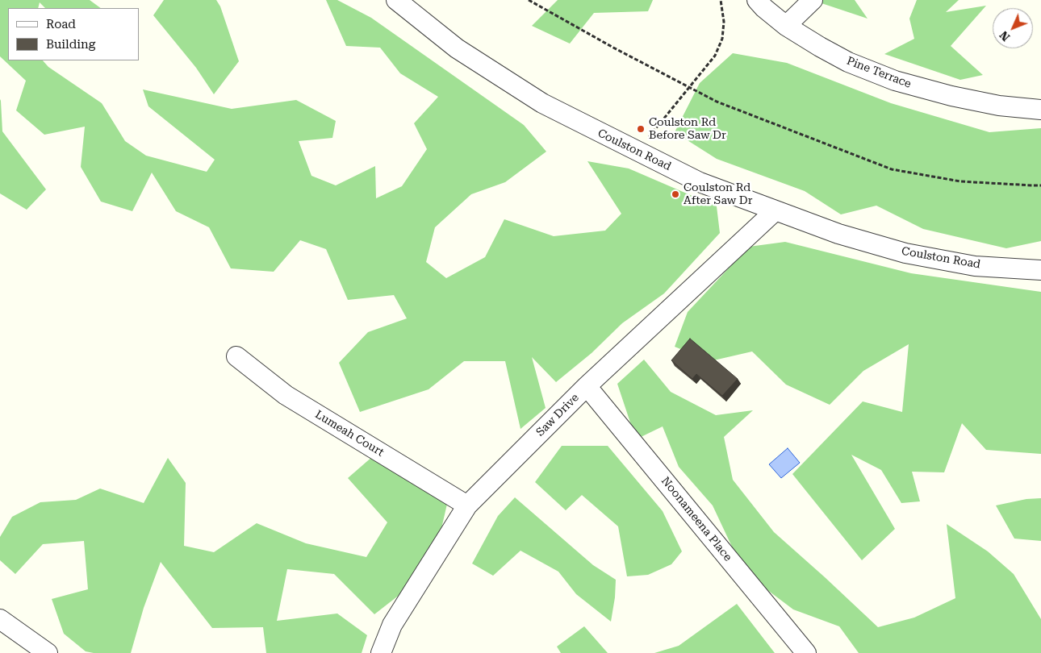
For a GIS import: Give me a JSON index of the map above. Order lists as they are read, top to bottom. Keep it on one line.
{"streets":{"street":["Pine Terrace","Coulston Road","Saw Drive","Lumeah Court","Noonameena Place"]},"crossings":[["Coulston Road","Saw Drive"],["Saw Drive","Lumeah Court"],["Saw Drive","Noonameena Place"]],"places":["Coulston Rd Before Saw Dr","Coulston Rd After Saw Dr"],"legend":["Road","Building"],"north":"bottom left"}
